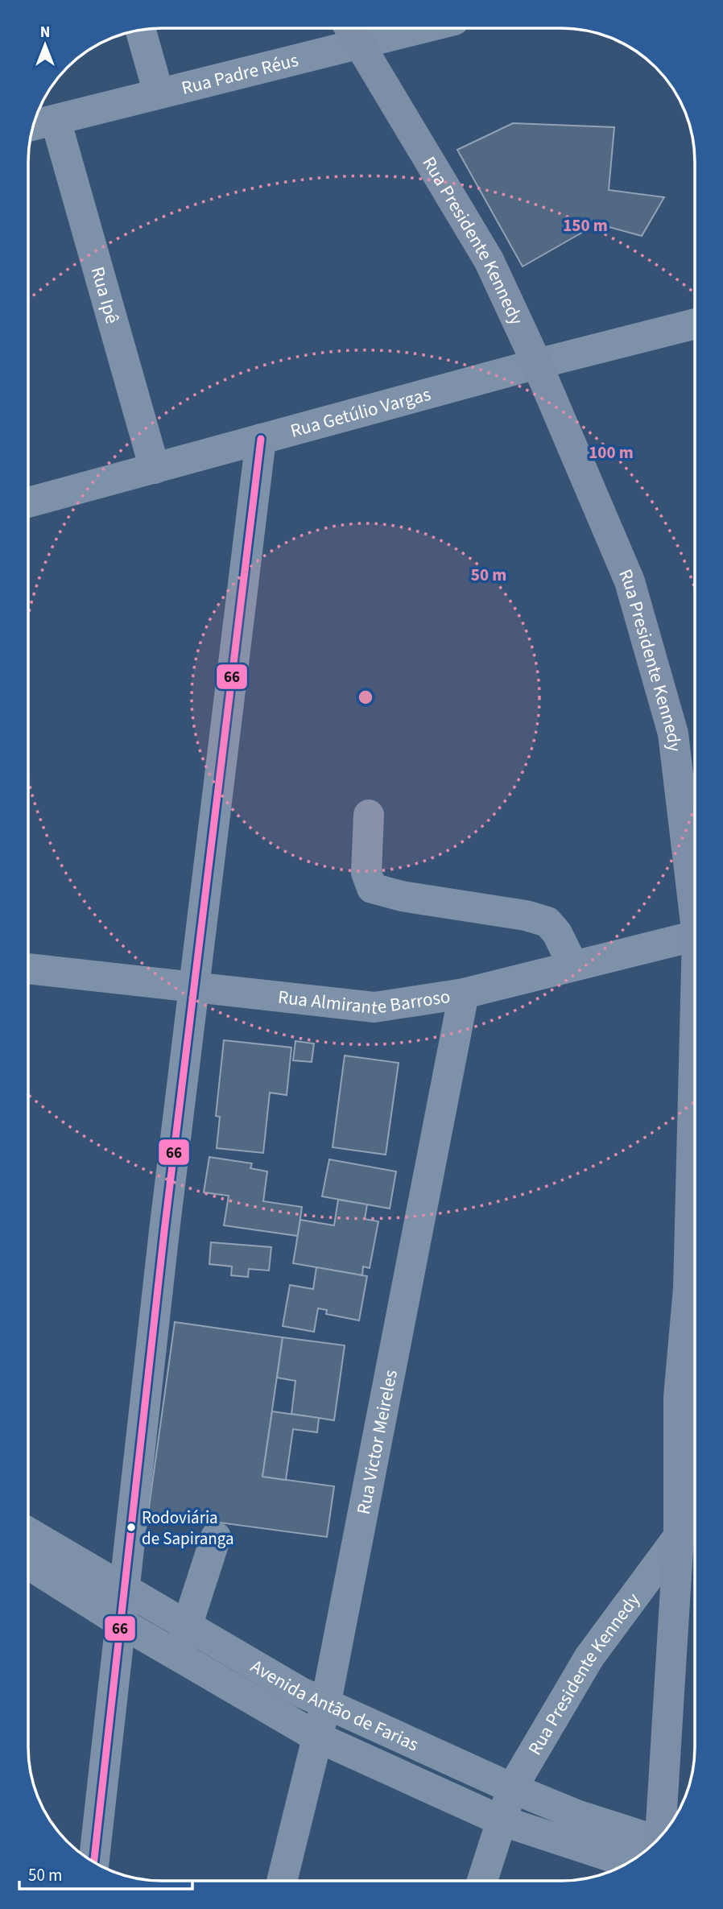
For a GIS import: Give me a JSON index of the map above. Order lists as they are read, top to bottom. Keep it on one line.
{"streets":{"main road":["Rua Presidente Kennedy"],"street":["Rua Padre Réus","Rua Ipê","Rua Getúlio Vargas","Rua Almirante Barroso","Rua Victor Meireles","Avenida Antão de Farias"]},"crossings":[["Rua Padre Réus","Rua Presidente Kennedy"],["Rua Padre Réus","Rua Ipê"],["Rua Presidente Kennedy","Rua Getúlio Vargas"],["Rua Presidente Kennedy","Avenida Antão de Farias"],["Rua Ipê","Rua Getúlio Vargas"],["Rua Almirante Barroso","Rua Victor Meireles"],["Rua Victor Meireles","Avenida Antão de Farias"]],"places":["Rodoviária de Sapiranga"],"lines":["transit line 66"],"scale_bar":"50 m","north":"top","rings":["150 m","100 m","50 m"]}
